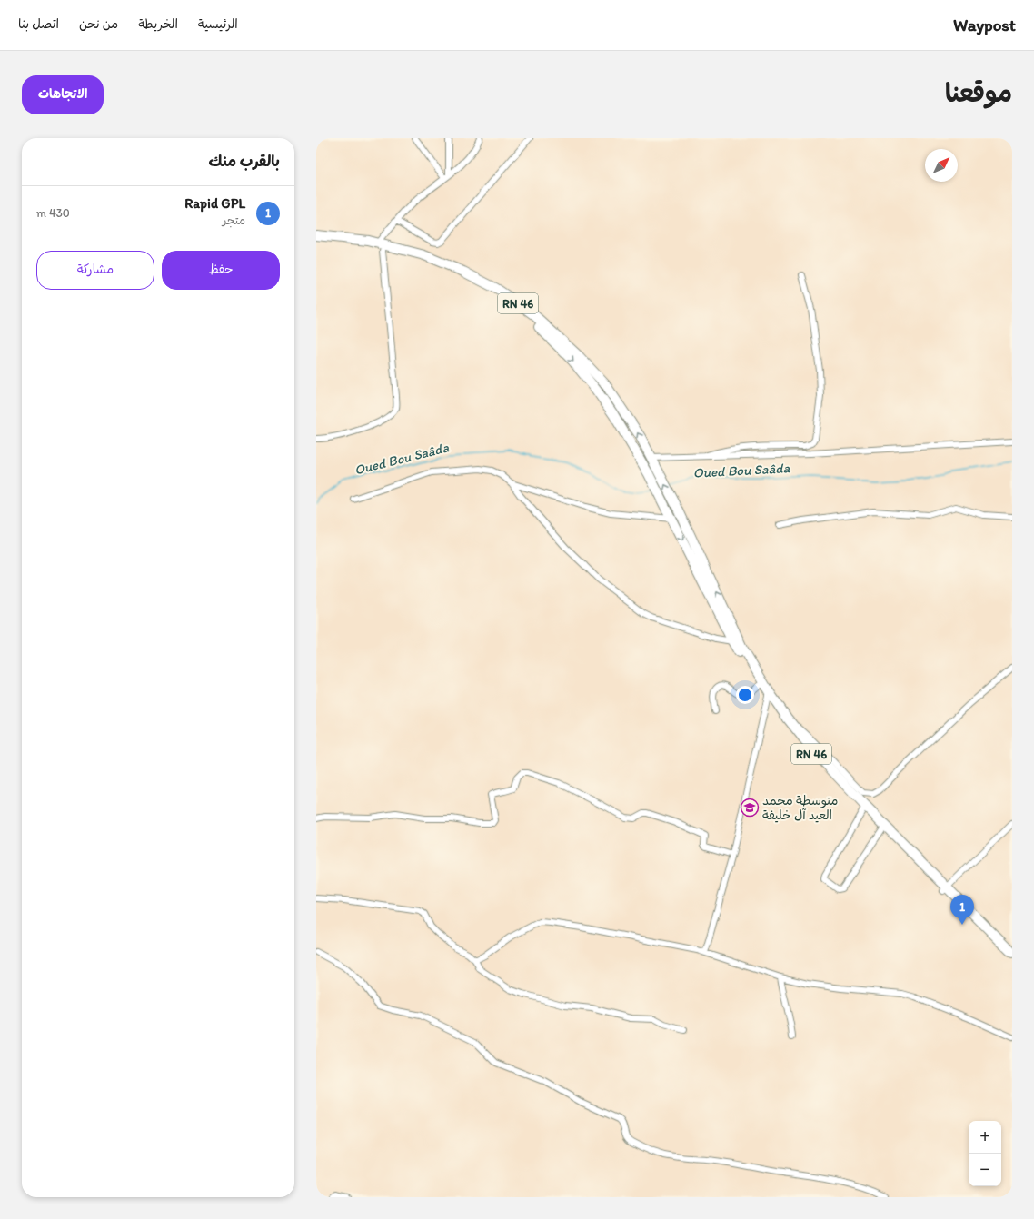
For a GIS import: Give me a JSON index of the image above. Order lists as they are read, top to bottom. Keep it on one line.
{"streets":{"main road":["RN 46"]},"water":["Oued Bou Saâda"],"places":{"school or university":["متوسطة محمد العيد آل خليفة"]},"north":"top right","page":{"header":"Waypost","nav":["الرئيسية","الخريطة","من نحن","اتصل بنا"],"title":"موقعنا","buttons":["الاتجاهات",["حفظ","مشاركة"]],"heading":"بالقرب منك","list":[{"mark":"1","name":"Rapid GPL","note":"متجر","value":"430 m"}],"pins":"1","map_buttons":["+","−"]}}
